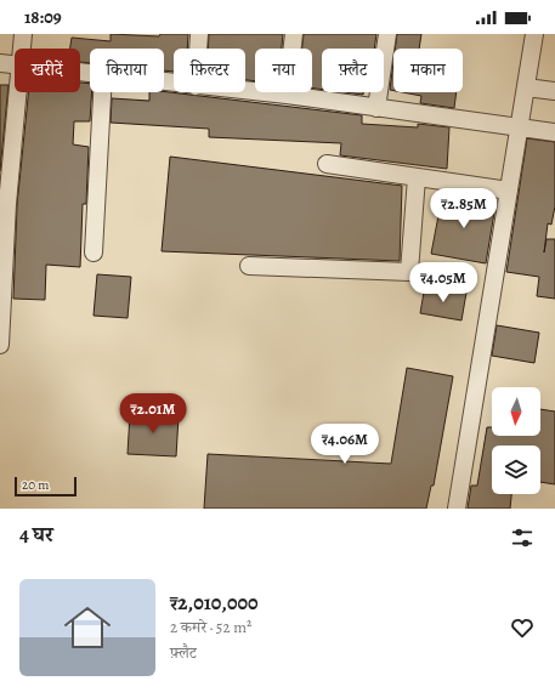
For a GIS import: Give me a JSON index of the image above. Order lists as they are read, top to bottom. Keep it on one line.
{"scale_bar":"20 m","north":"bottom","page":{"status":"18:09","chip":["खरीदें","किराया","फ़िल्टर","नया","फ़्लैट","मकान"],"price":["₹2.85M","₹4.05M","₹2.01M","₹4.06M"],"scale":"20 m","heading":"4 घर","list":[{"name":"₹2,010,000","note":"2 कमरे · 52 m² · फ़्लैट"}]}}
